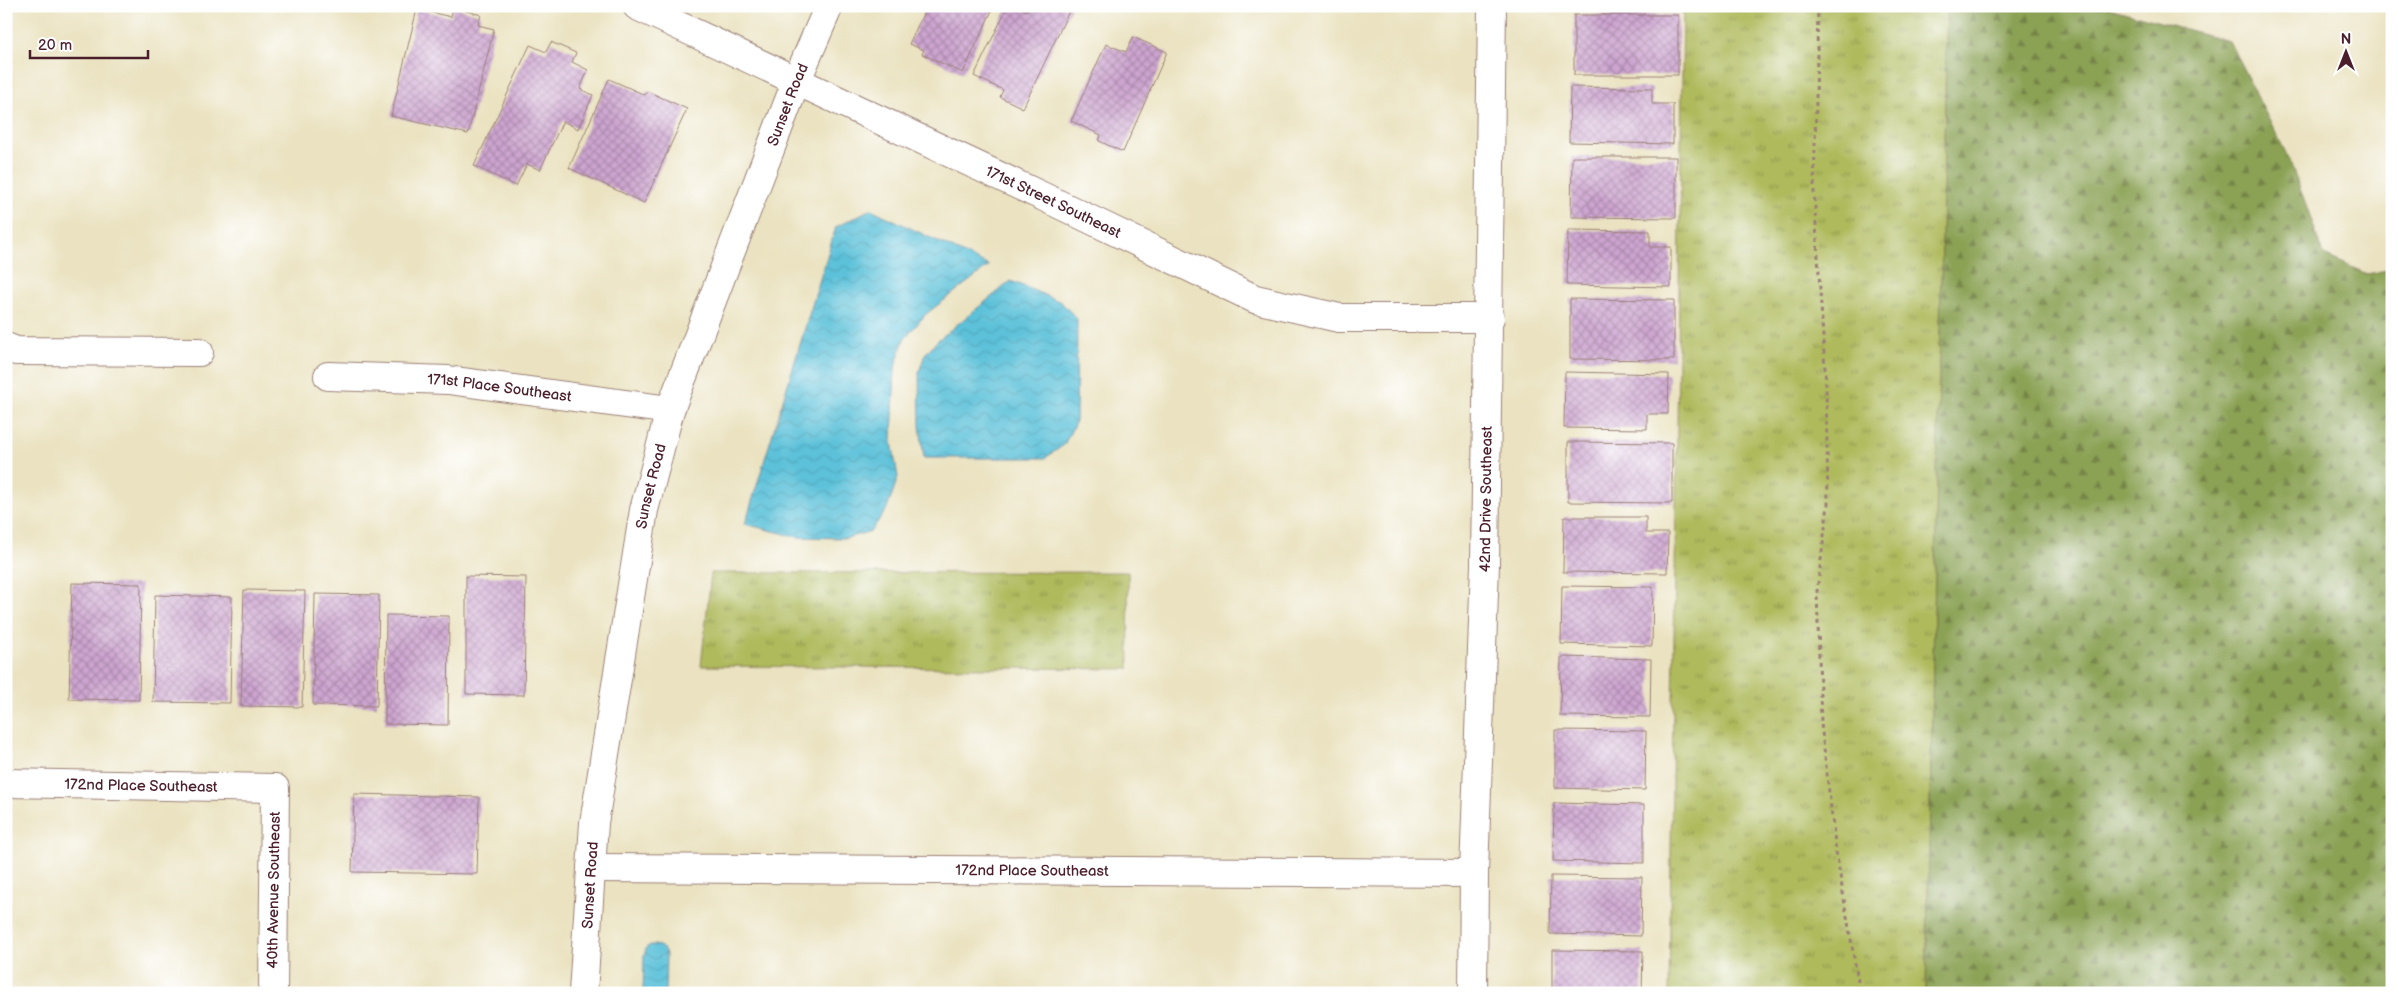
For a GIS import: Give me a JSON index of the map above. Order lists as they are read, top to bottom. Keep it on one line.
{"streets":{"street":["Sunset Road","171st Street Southeast","171st Place Southeast","42nd Drive Southeast","172nd Place Southeast","40th Avenue Southeast"]},"crossings":[["Sunset Road","171st Street Southeast"],["Sunset Road","171st Place Southeast"],["Sunset Road","172nd Place Southeast"],["171st Street Southeast","42nd Drive Southeast"],["42nd Drive Southeast","172nd Place Southeast"],["172nd Place Southeast","40th Avenue Southeast"]],"scale_bar":"20 m","north":"top"}
